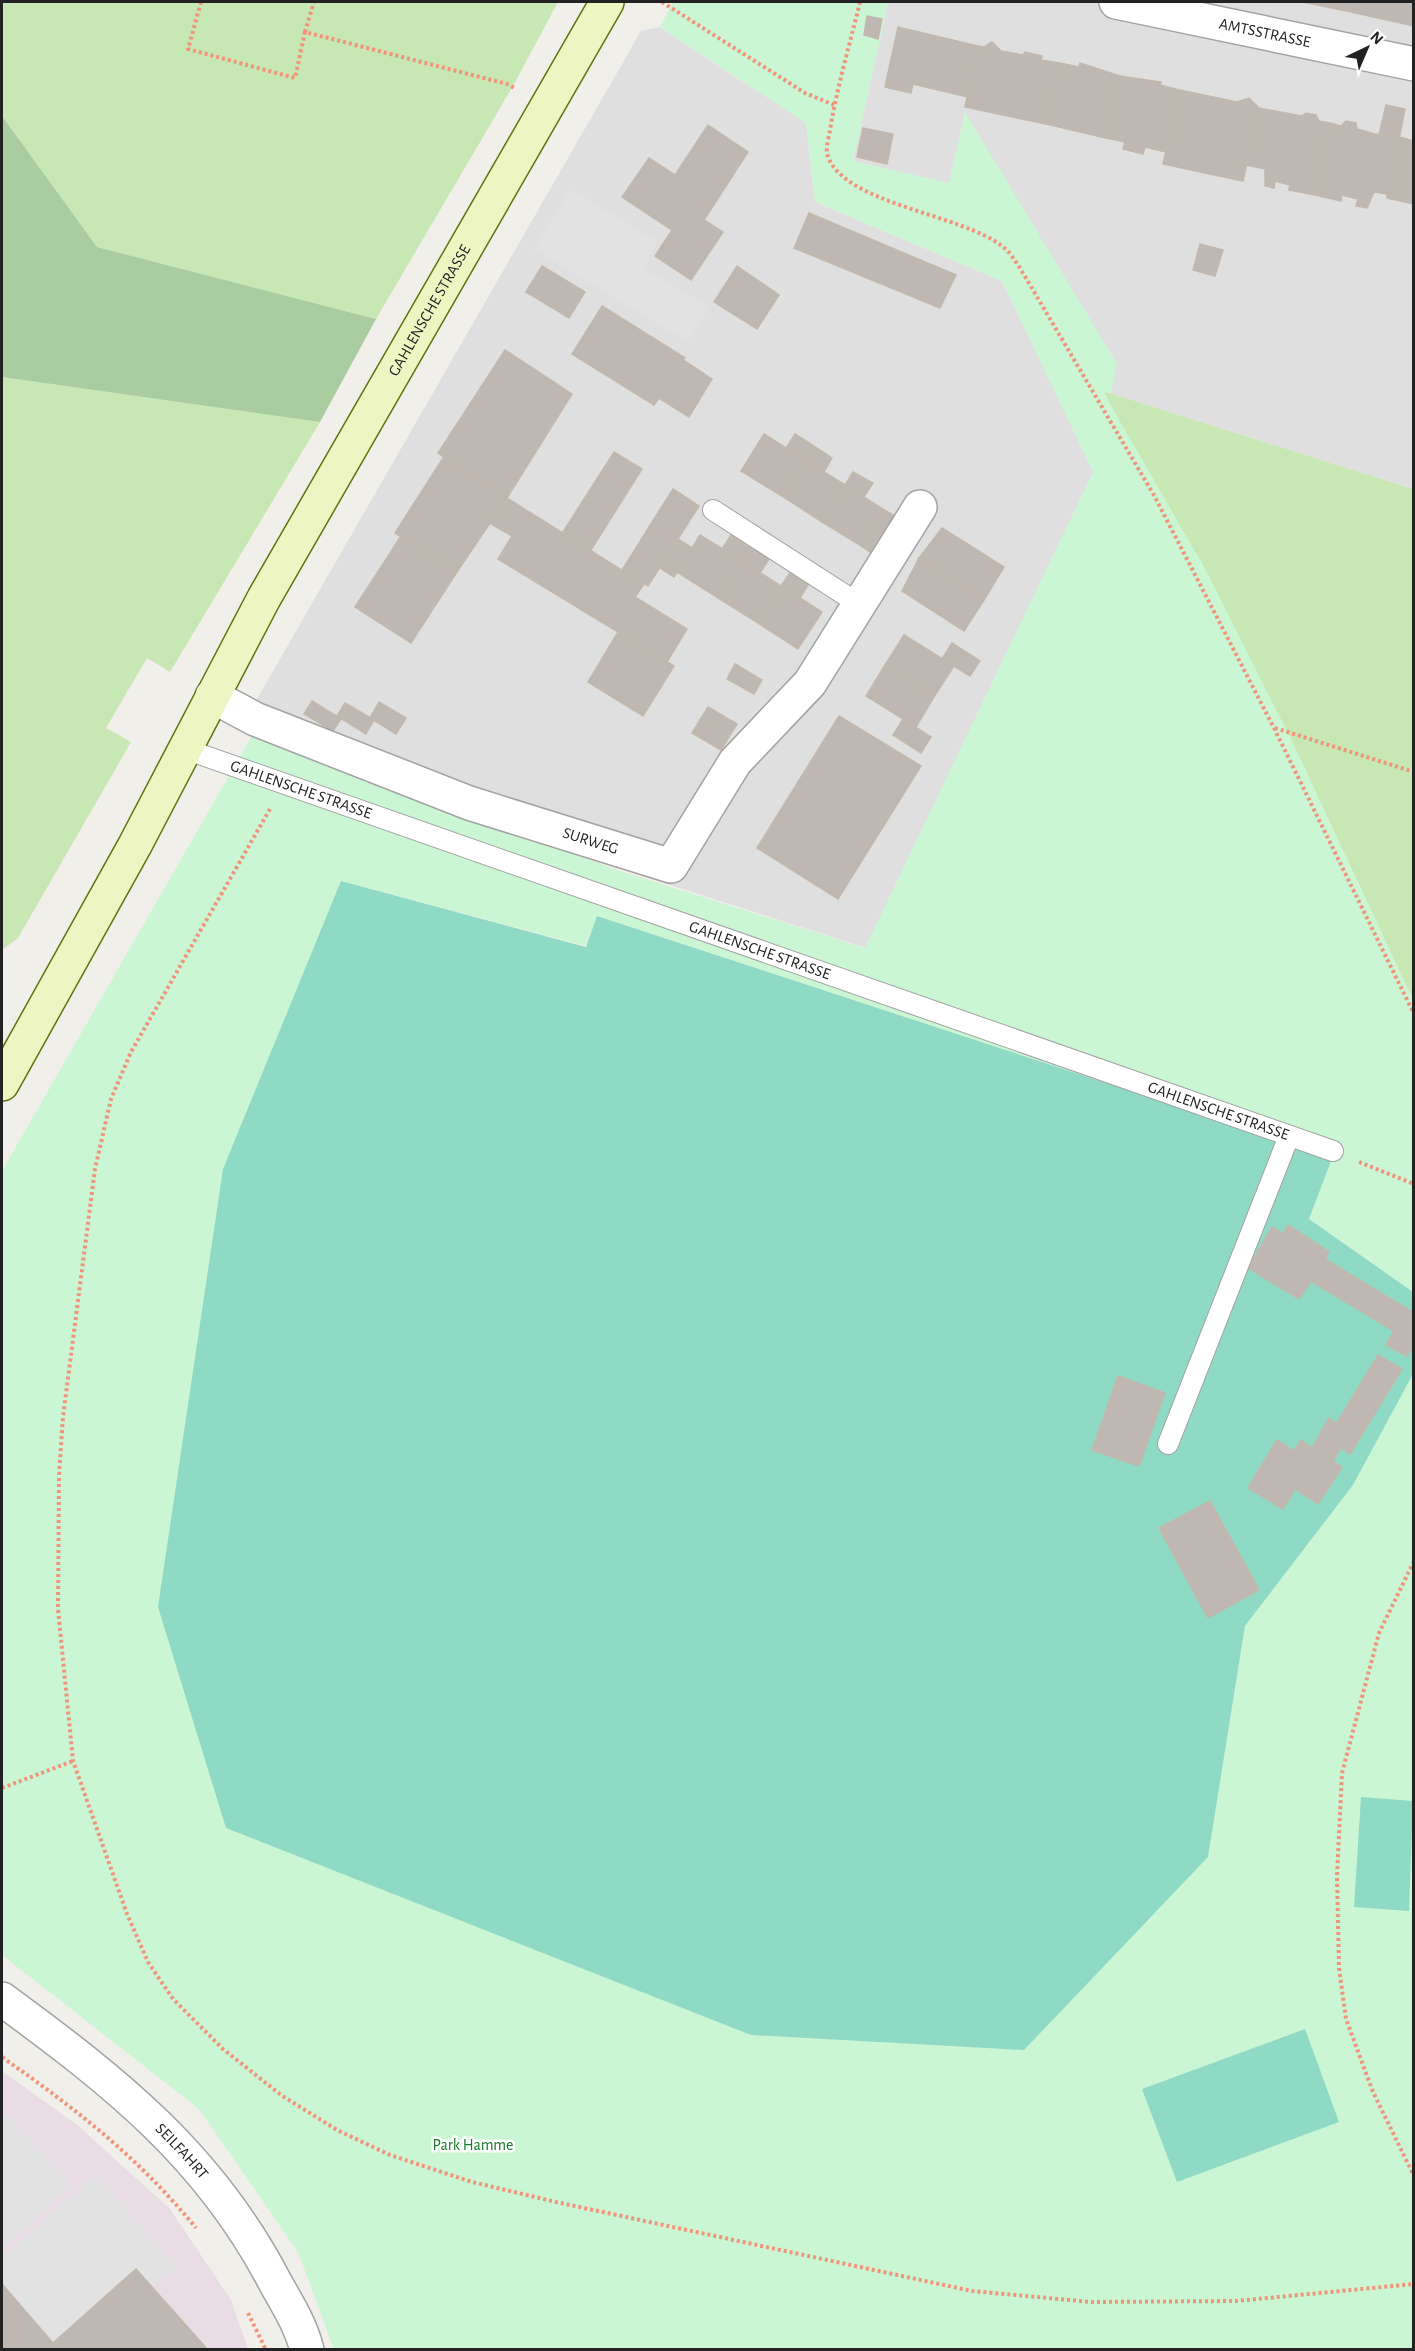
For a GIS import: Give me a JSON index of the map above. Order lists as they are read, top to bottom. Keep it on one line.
{"streets":{"street":["AMTSSTRASSE","GAHLENSCHE STRASSE","SURWEG","SEILFAHRT"]},"crossings":[["GAHLENSCHE STRASSE","SURWEG"]],"parks":["Park Hamme"],"north":"top right"}
